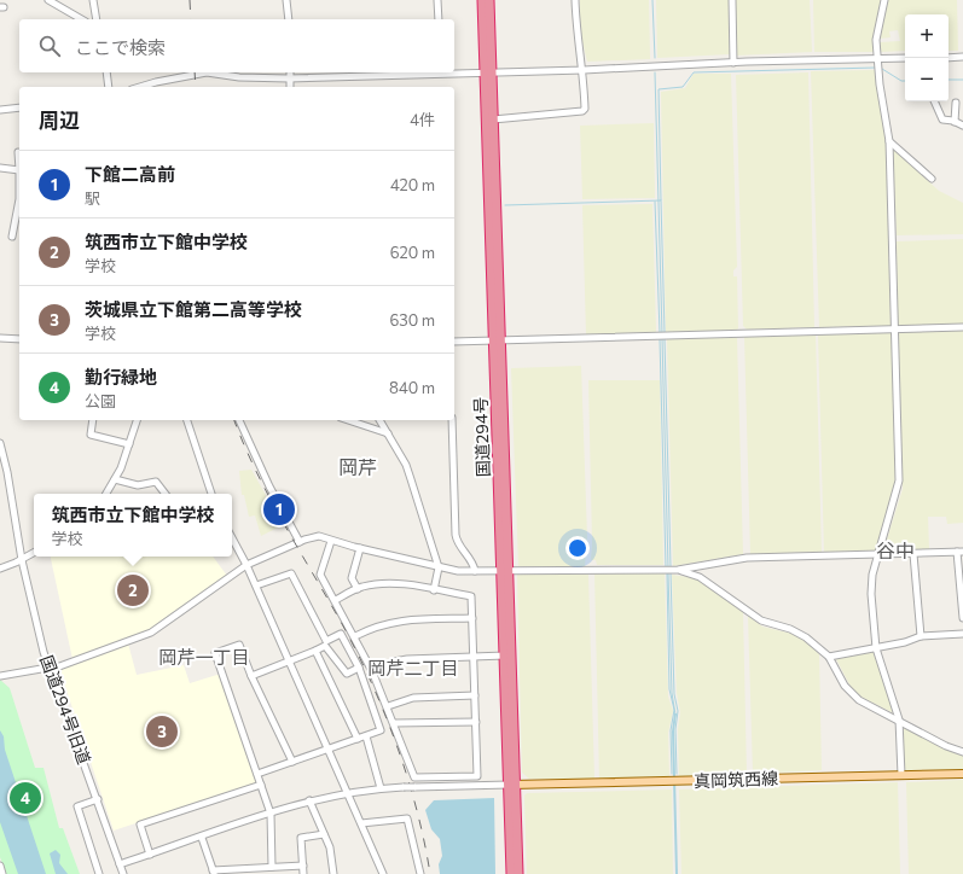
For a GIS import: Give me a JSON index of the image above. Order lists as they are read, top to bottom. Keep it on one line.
{"streets":{"highway":["国道294号"],"main road":["真岡筑西線"],"street":["国道294号旧道"]},"crossings":[["国道294号","真岡筑西線"]],"districts":["岡芹","谷中","岡芹一丁目","岡芹二丁目"],"page":{"map_buttons":["+","−"],"search":"ここで検索","heading":["周辺","4件"],"list":[{"mark":"1","name":"下館二高前","note":"駅","value":"420 m"},{"mark":"2","name":"筑西市立下館中学校","note":"学校","value":"620 m"},{"mark":"3","name":"茨城県立下館第二高等学校","note":"学校","value":"630 m"},{"mark":"4","name":"勤行緑地","note":"公園","value":"840 m"}],"pins":["1","2","3","4"],"popup":["筑西市立下館中学校","学校"]}}
